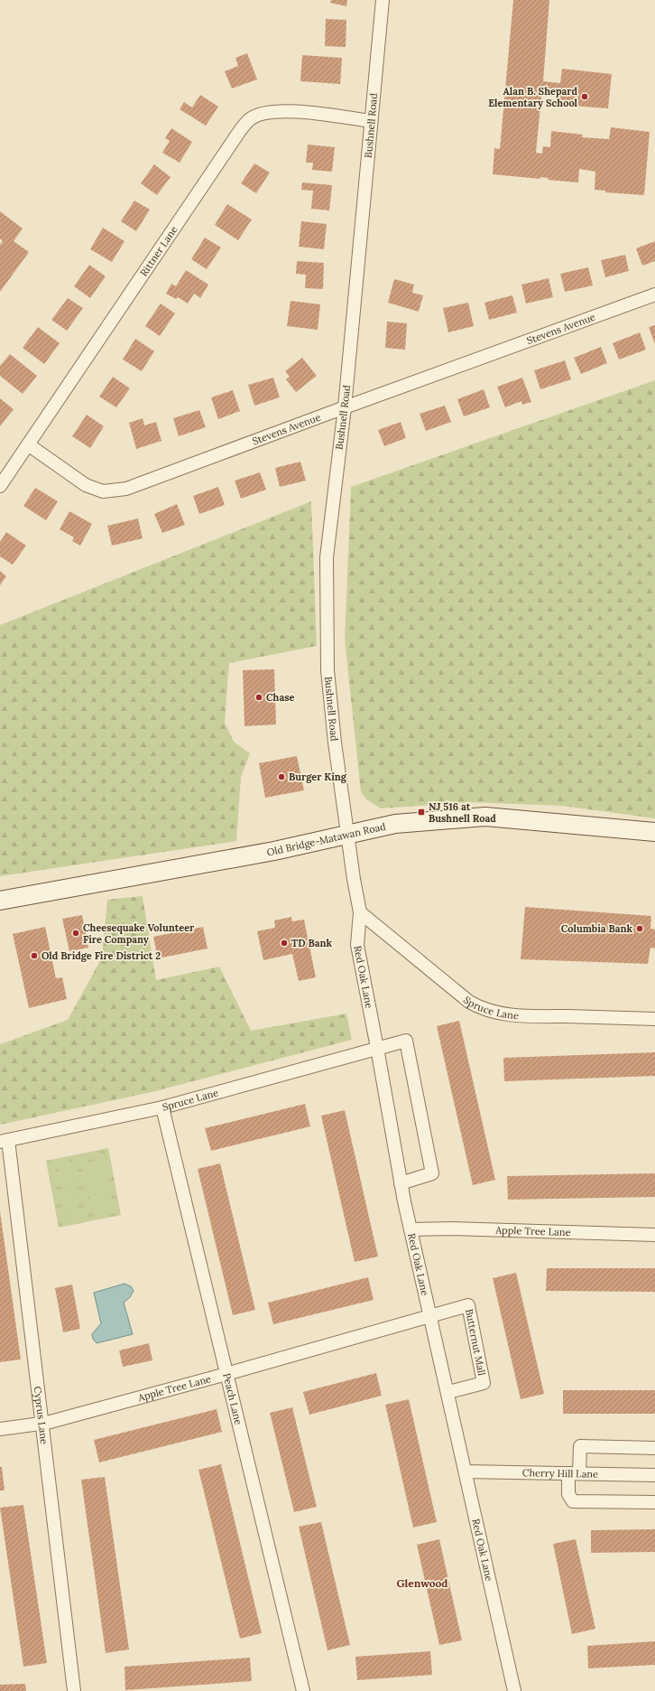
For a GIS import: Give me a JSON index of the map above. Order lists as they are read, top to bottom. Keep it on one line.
{"streets":{"main road":["Old Bridge-Matawan Road"],"street":["Bushnell Road","Rittner Lane","Stevens Avenue","Red Oak Lane","Spruce Lane","Apple Tree Lane","Butternut Mall","Peach Lane","Cyprus Lane","Cherry Hill Lane"]},"crossings":[["Bushnell Road","Rittner Lane"],["Bushnell Road","Stevens Avenue"],["Bushnell Road","Old Bridge-Matawan Road"],["Bushnell Road","Red Oak Lane"],["Rittner Lane","Stevens Avenue"],["Old Bridge-Matawan Road","Red Oak Lane"],["Red Oak Lane","Spruce Lane"],["Red Oak Lane","Apple Tree Lane"],["Red Oak Lane","Butternut Mall"],["Red Oak Lane","Cherry Hill Lane"],["Spruce Lane","Peach Lane"],["Spruce Lane","Cyprus Lane"],["Apple Tree Lane","Butternut Mall"],["Apple Tree Lane","Peach Lane"],["Apple Tree Lane","Cyprus Lane"]],"districts":["Glenwood"],"places":{"other":["Alan B. Shepard Elementary School","Chase","Burger King","Columbia Bank","Cheesequake Volunteer Fire Company","TD Bank","Old Bridge Fire District 2"],"transit":["NJ 516 at Bushnell Road"]}}
